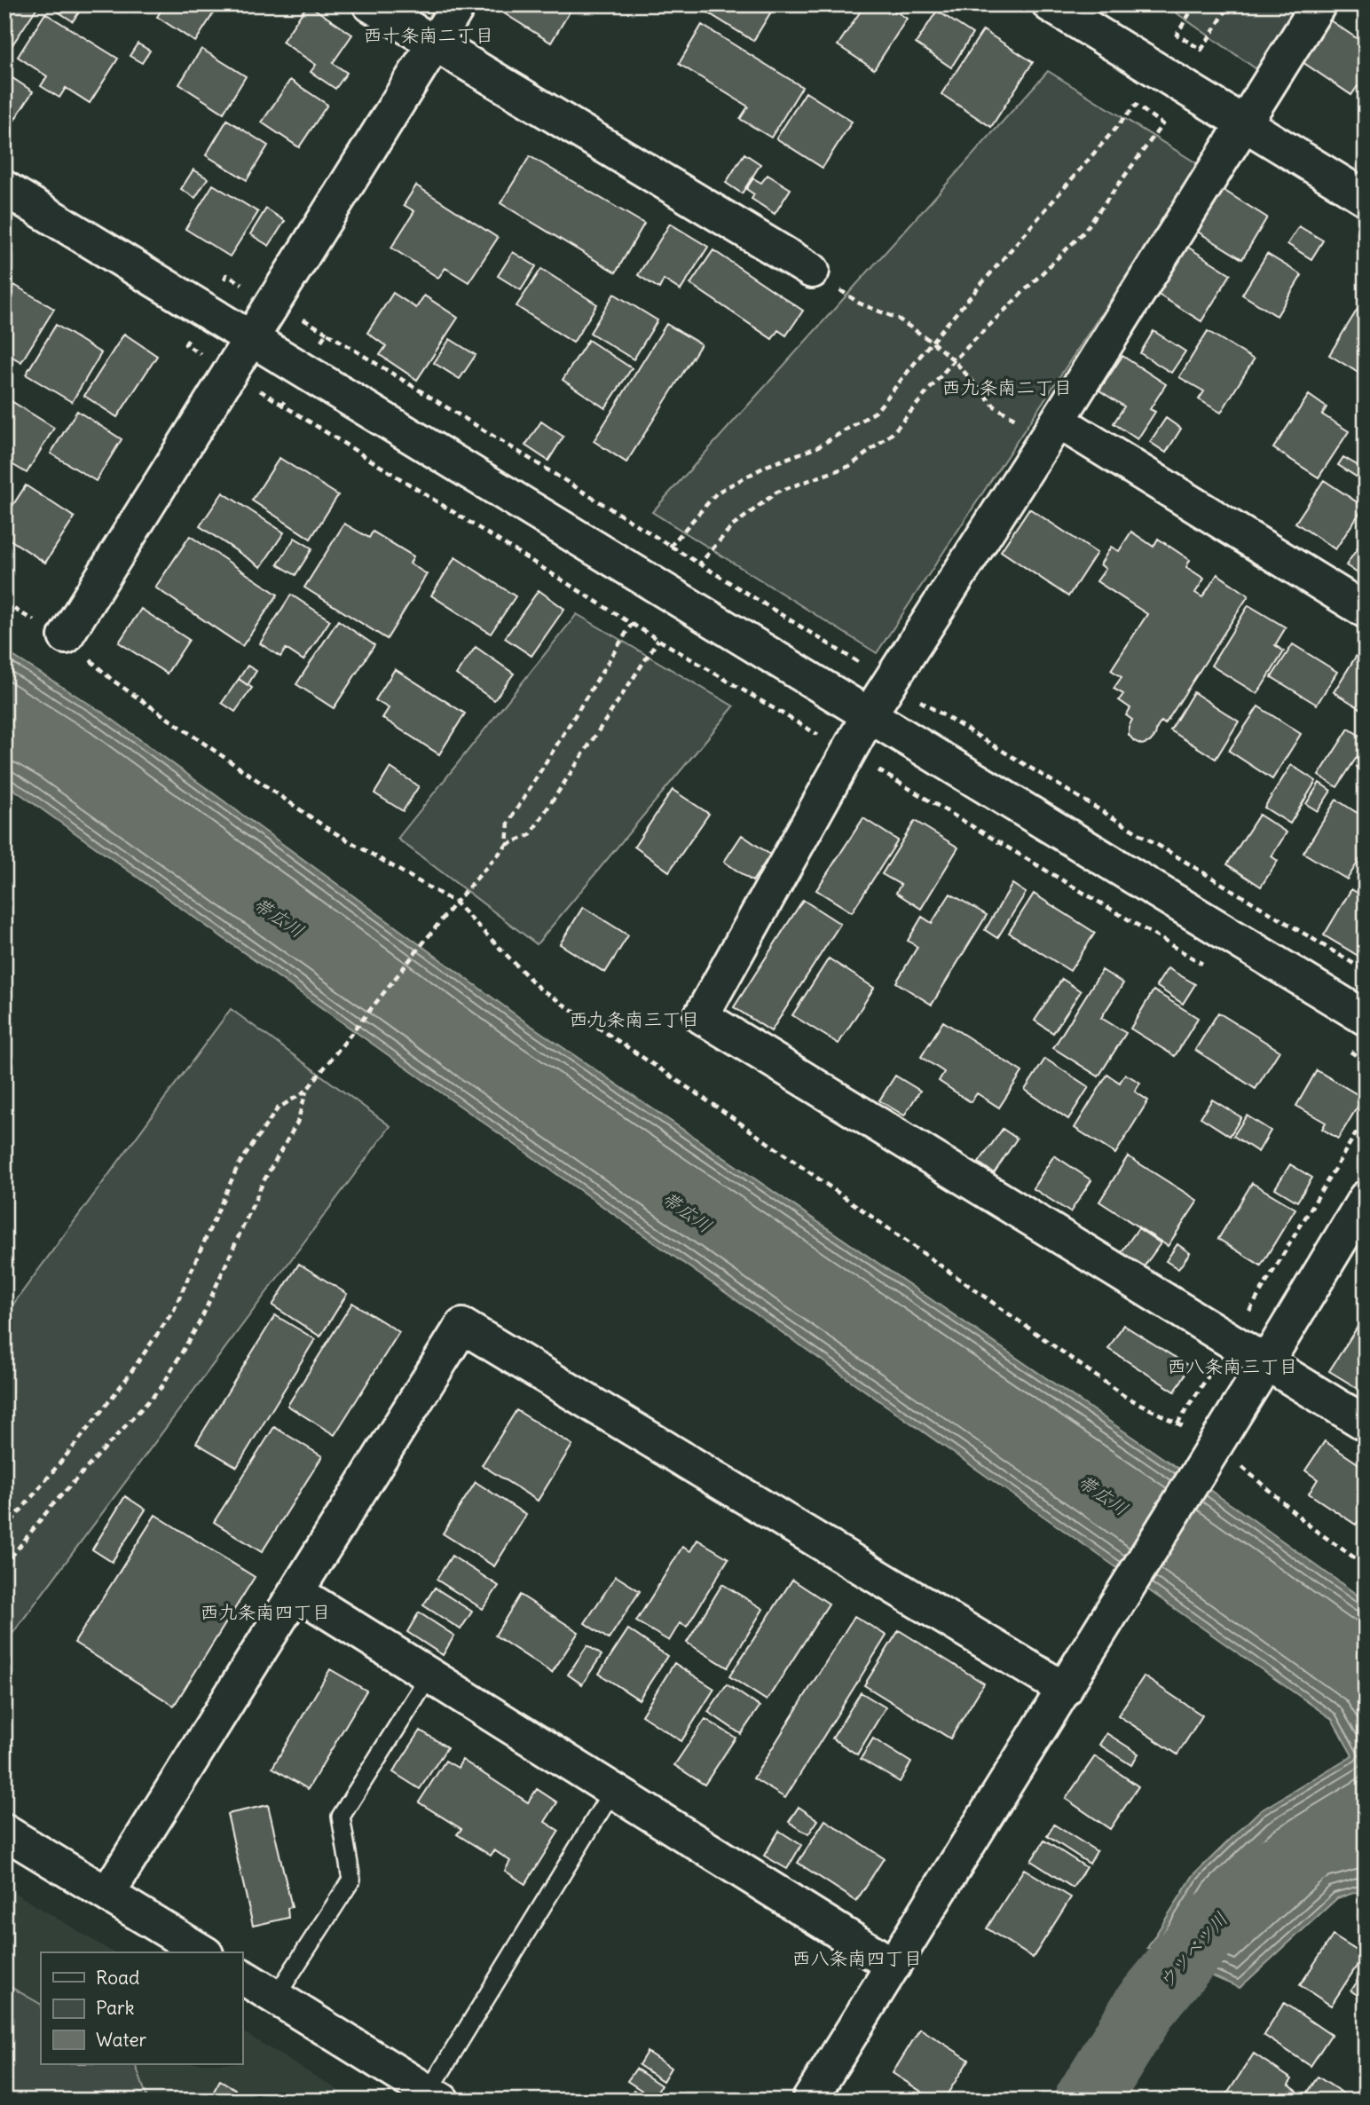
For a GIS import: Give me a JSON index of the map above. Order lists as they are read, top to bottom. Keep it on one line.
{"districts":["西十条南二丁目","西九条南二丁目","西九条南三丁目","西八条南三丁目","西九条南四丁目","西八条南四丁目"],"water":["帯広川","ウツベツ川"],"legend":["Road","Park","Water"]}
